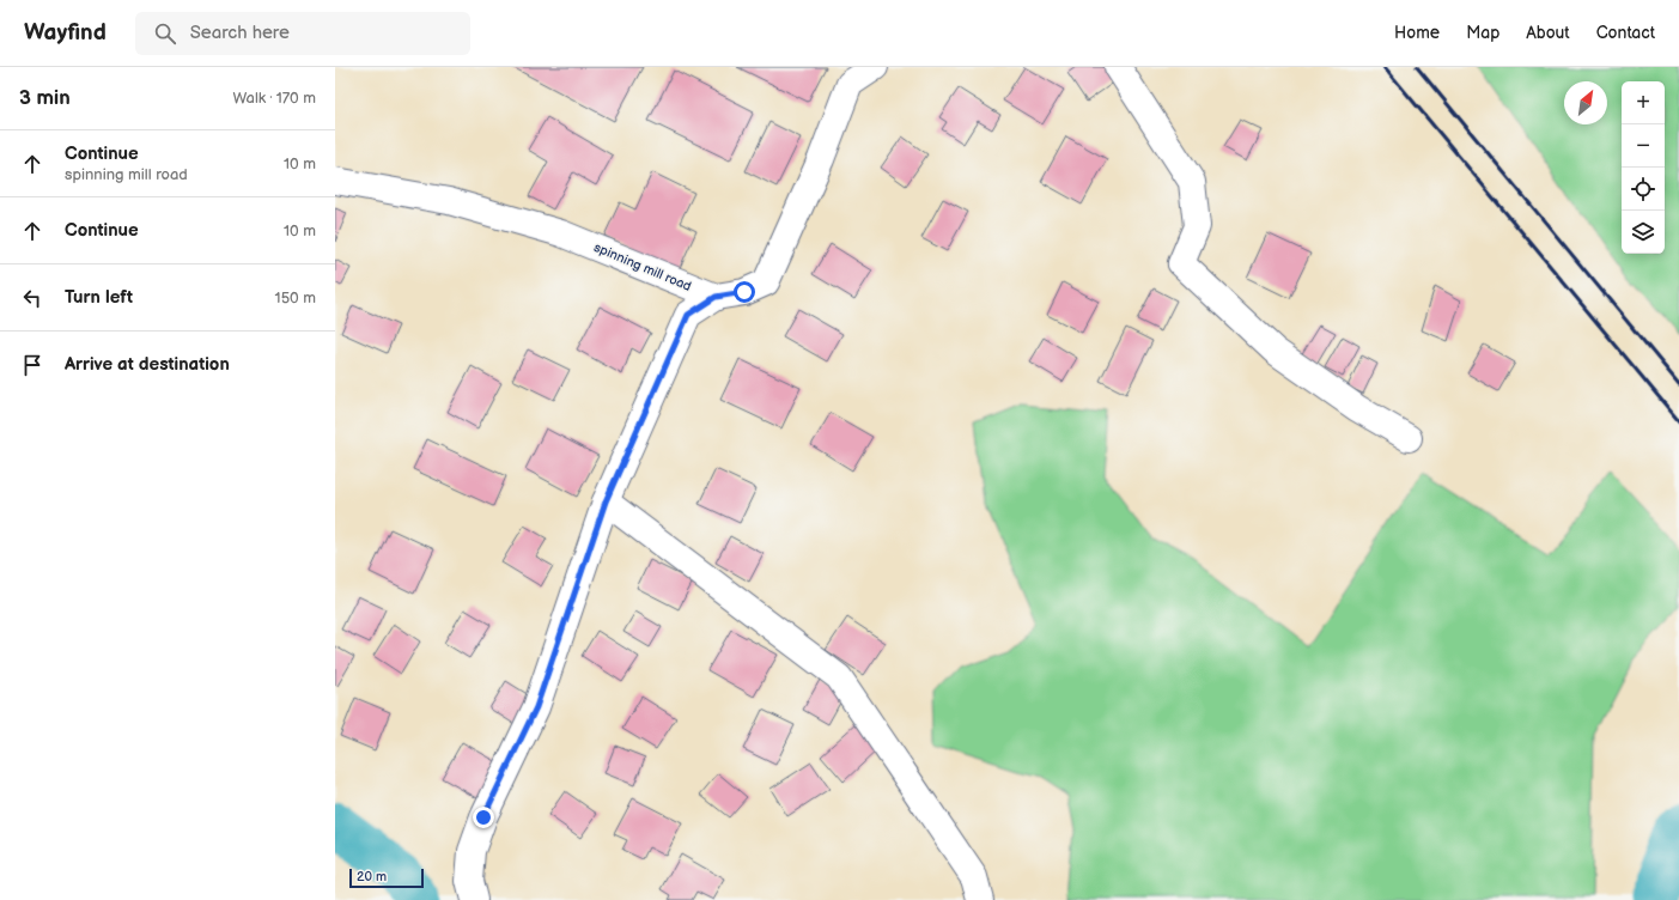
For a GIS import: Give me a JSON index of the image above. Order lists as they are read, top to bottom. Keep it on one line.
{"streets":{"street":["spinning mill road"]},"scale_bar":"20 m","north":"top right","page":{"header":"Wayfind","search":"Search here","nav":["Home","Map","About","Contact"],"heading":["3 min","Walk · 170 m"],"map_buttons":["+","−"],"list":[["Continue","spinning mill road","10 m"],["Continue","10 m"],["Turn left","150 m"],"Arrive at destination"],"scale":"20 m"}}
